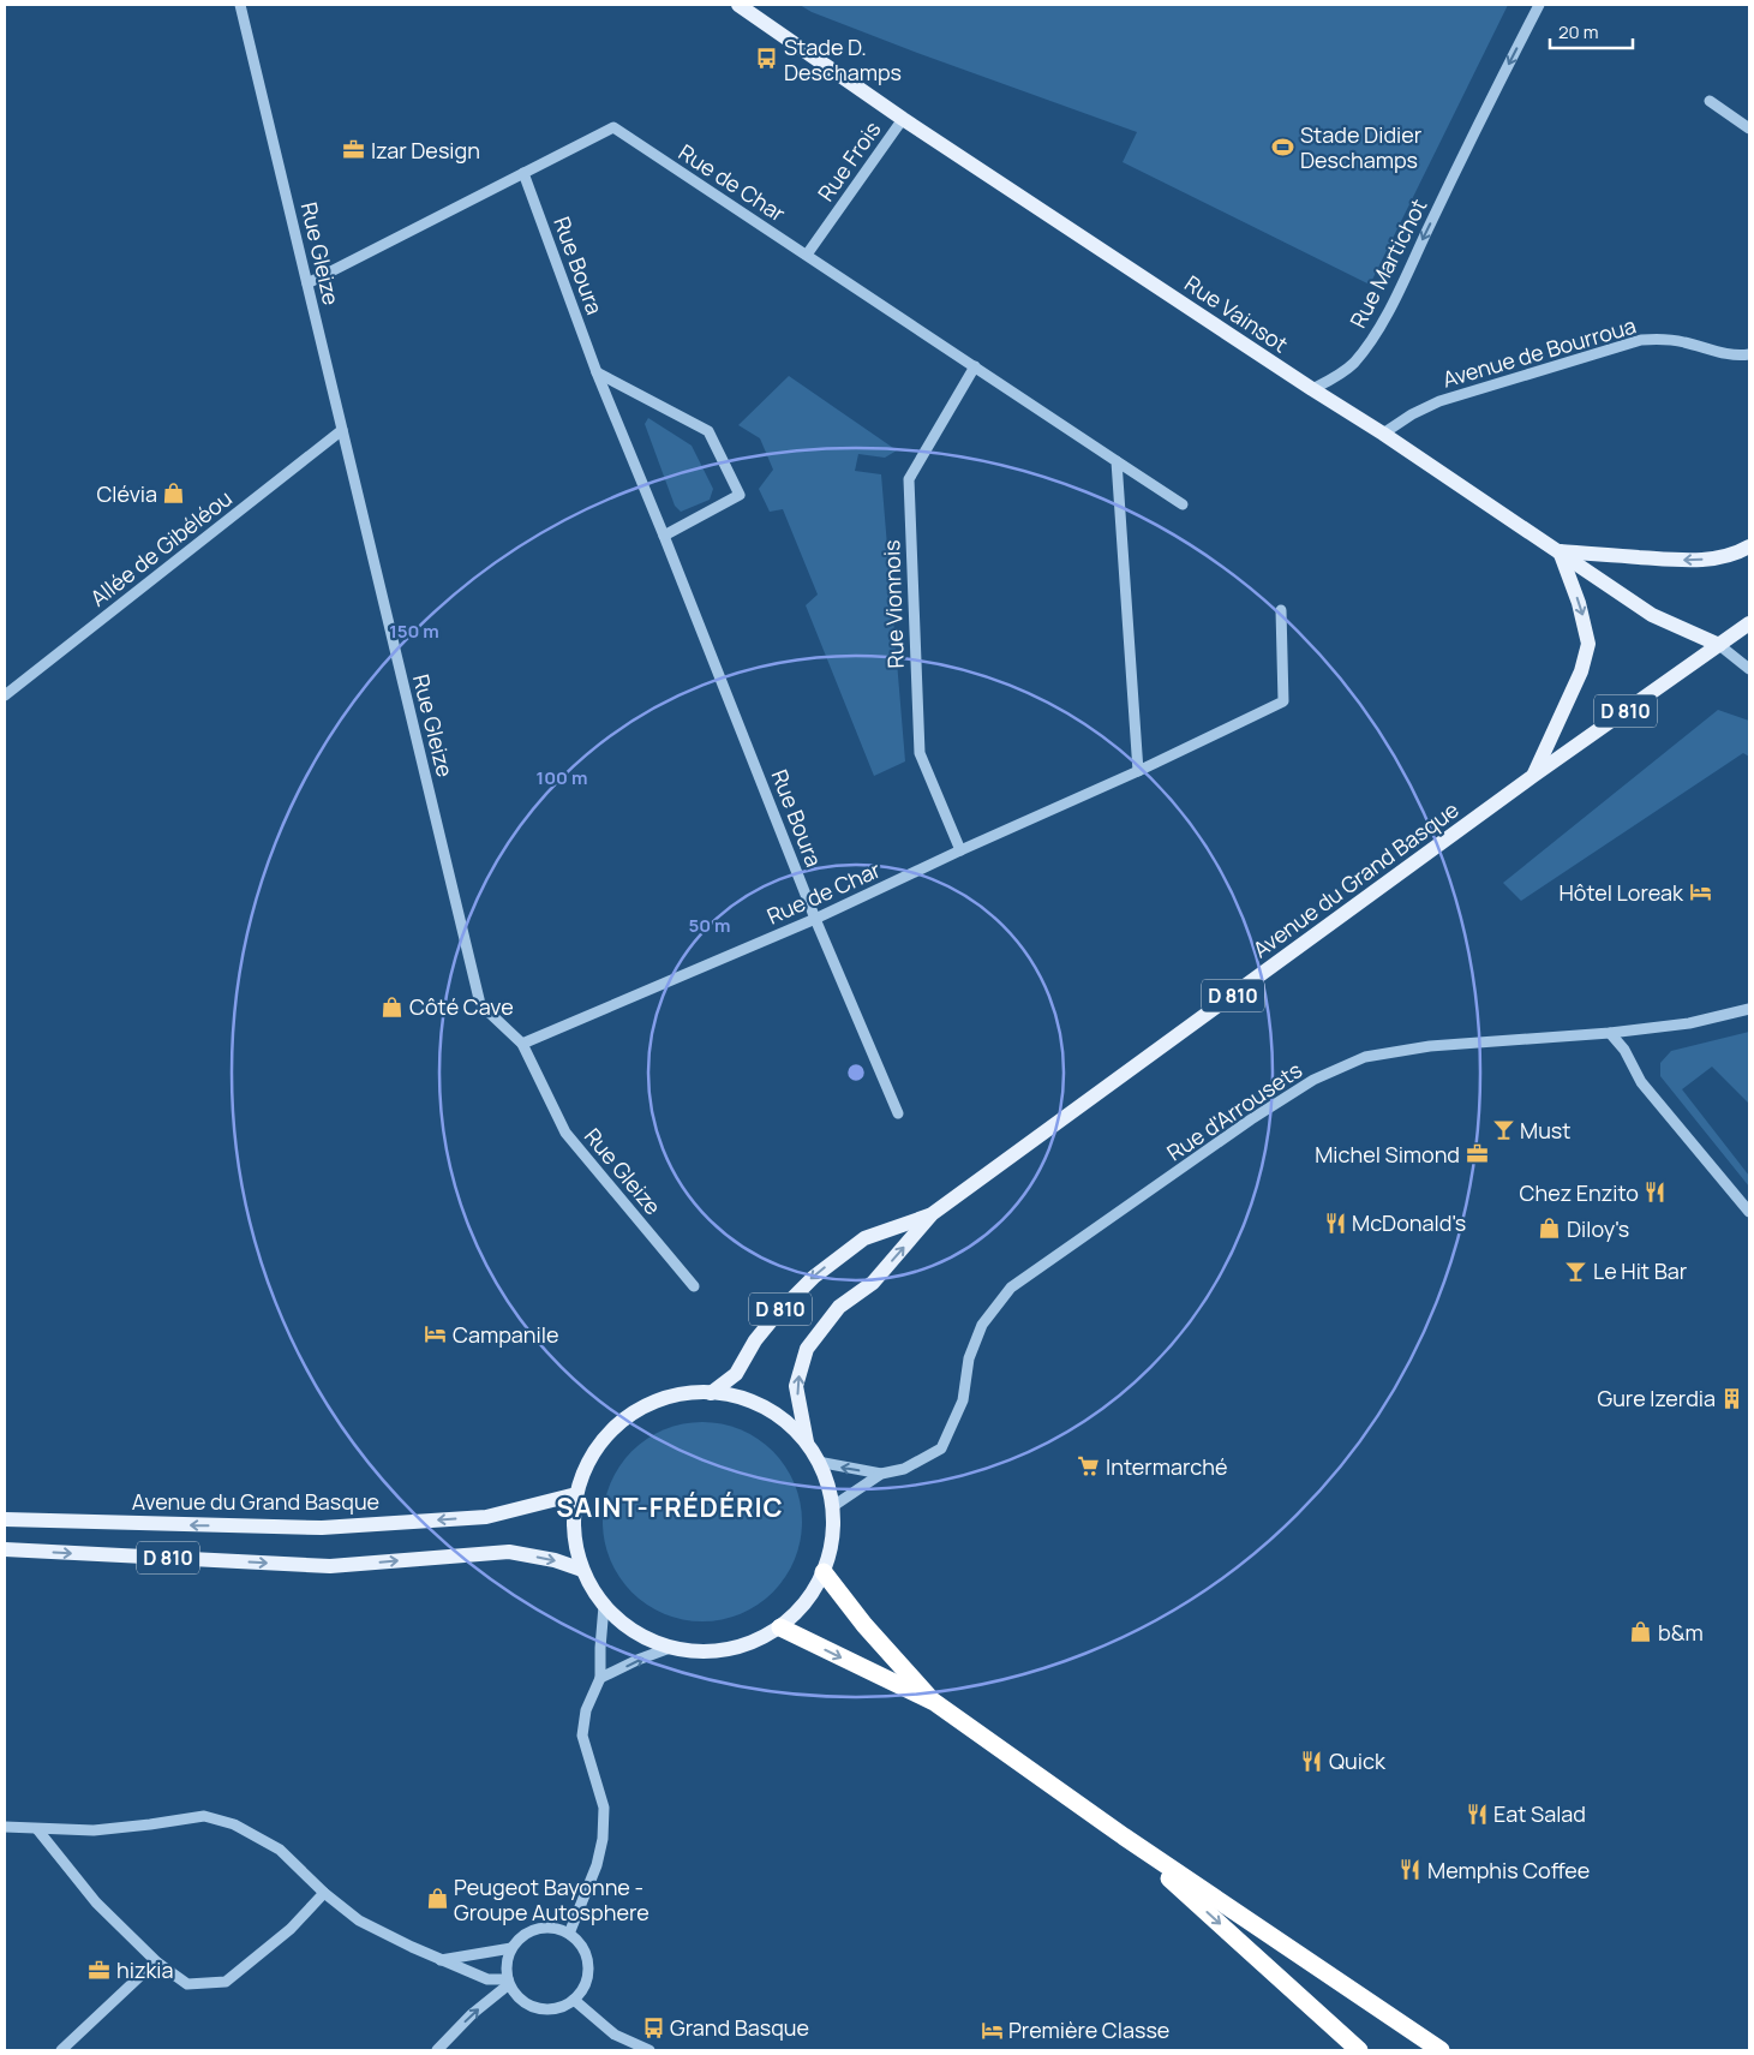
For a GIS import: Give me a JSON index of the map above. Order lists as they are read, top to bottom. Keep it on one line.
{"streets":{"main road":["Rue Vainsot","D 810","Avenue du Grand Basque"],"street":["Rue Frois","Rue de Char","Rue Gleize","Rue Martichot","Rue Boura","Avenue de Bourroua","Allée de Gibéléou","Rue Vionnois","Rue d'Arrousets"]},"crossings":[["Rue Frois","Rue de Char"],["Rue Frois","Rue Vainsot"],["Rue de Char","Rue Gleize"],["Rue de Char","Rue Boura"],["Rue de Char","Rue Vionnois"],["Rue Gleize","Allée de Gibéléou"],["Rue Martichot","Rue Vainsot"],["Rue Vainsot","Avenue de Bourroua"],["Rue Vainsot","D 810"],["Rue Vainsot","Avenue du Grand Basque"],["D 810","Avenue du Grand Basque"]],"one_way":["Rue Martichot"],"districts":["SAINT-FRÉDÉRIC"],"places":{"bus stop":["Stade D. Deschamps","Grand Basque"],"sports":["Stade Didier Deschamps"],"office":["Izar Design","Michel Simond","hizkia"],"shop":["Clévia","Côté Cave","Diloy's","b&m","Peugeot Bayonne - Groupe Autosphere"],"hotel":["Hôtel Loreak","Campanile","Première Classe"],"bar":["Must","Le Hit Bar"],"restaurant":["Chez Enzito","McDonald's","Quick","Eat Salad","Memphis Coffee"],"building":["Gure Izerdia"],"supermarket":["Intermarché"]},"scale_bar":"20 m","rings":["150 m","100 m","50 m"]}
